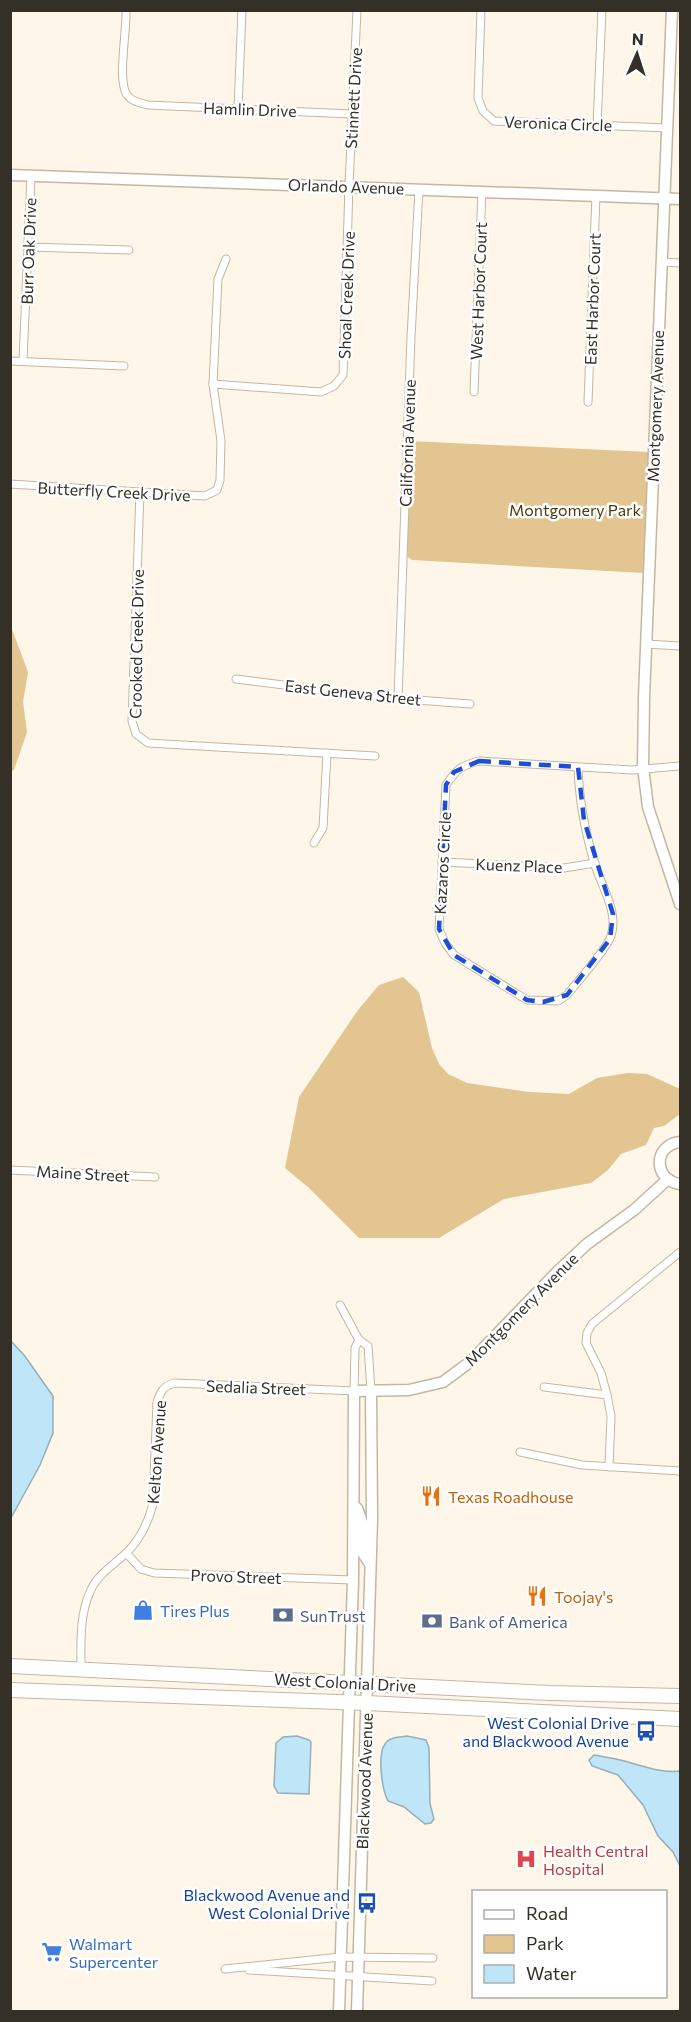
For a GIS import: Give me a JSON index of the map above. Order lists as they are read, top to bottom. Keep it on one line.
{"streets":{"highway":["West Colonial Drive"],"street":["Stinnett Drive","Hamlin Drive","Veronica Circle","Orlando Avenue","Burr Oak Drive","West Harbor Court","Shoal Creek Drive","East Harbor Court","Montgomery Avenue","California Avenue","Butterfly Creek Drive","Crooked Creek Drive","East Geneva Street","Kazaros Circle","Kuenz Place","Maine Street","Sedalia Street","Kelton Avenue","Provo Street","Blackwood Avenue"]},"crossings":[["Stinnett Drive","Hamlin Drive"],["Stinnett Drive","Orlando Avenue"],["Stinnett Drive","Shoal Creek Drive"],["Veronica Circle","Montgomery Avenue"],["Orlando Avenue","Burr Oak Drive"],["Orlando Avenue","West Harbor Court"],["Orlando Avenue","Shoal Creek Drive"],["Orlando Avenue","East Harbor Court"],["Orlando Avenue","Montgomery Avenue"],["Orlando Avenue","California Avenue"],["Shoal Creek Drive","Butterfly Creek Drive"],["Montgomery Avenue","Kazaros Circle"],["Montgomery Avenue","Sedalia Street"],["Montgomery Avenue","Blackwood Avenue"],["California Avenue","East Geneva Street"],["Butterfly Creek Drive","Crooked Creek Drive"],["Kazaros Circle","Kuenz Place"],["Sedalia Street","Kelton Avenue"],["Sedalia Street","Blackwood Avenue"],["Kelton Avenue","Provo Street"],["Kelton Avenue","West Colonial Drive"],["Provo Street","Blackwood Avenue"],["West Colonial Drive","Blackwood Avenue"]],"parks":["Montgomery Park"],"places":{"restaurant":["Texas Roadhouse","Toojay's"],"shop":["Tires Plus"],"bank":["SunTrust","Bank of America"],"bus stop":["West Colonial Drive and Blackwood Avenue","Blackwood Avenue and West Colonial Drive"],"hospital":["Health Central Hospital"],"supermarket":["Walmart Supercenter"]},"legend":["Road","Park","Water"],"north":"top"}
